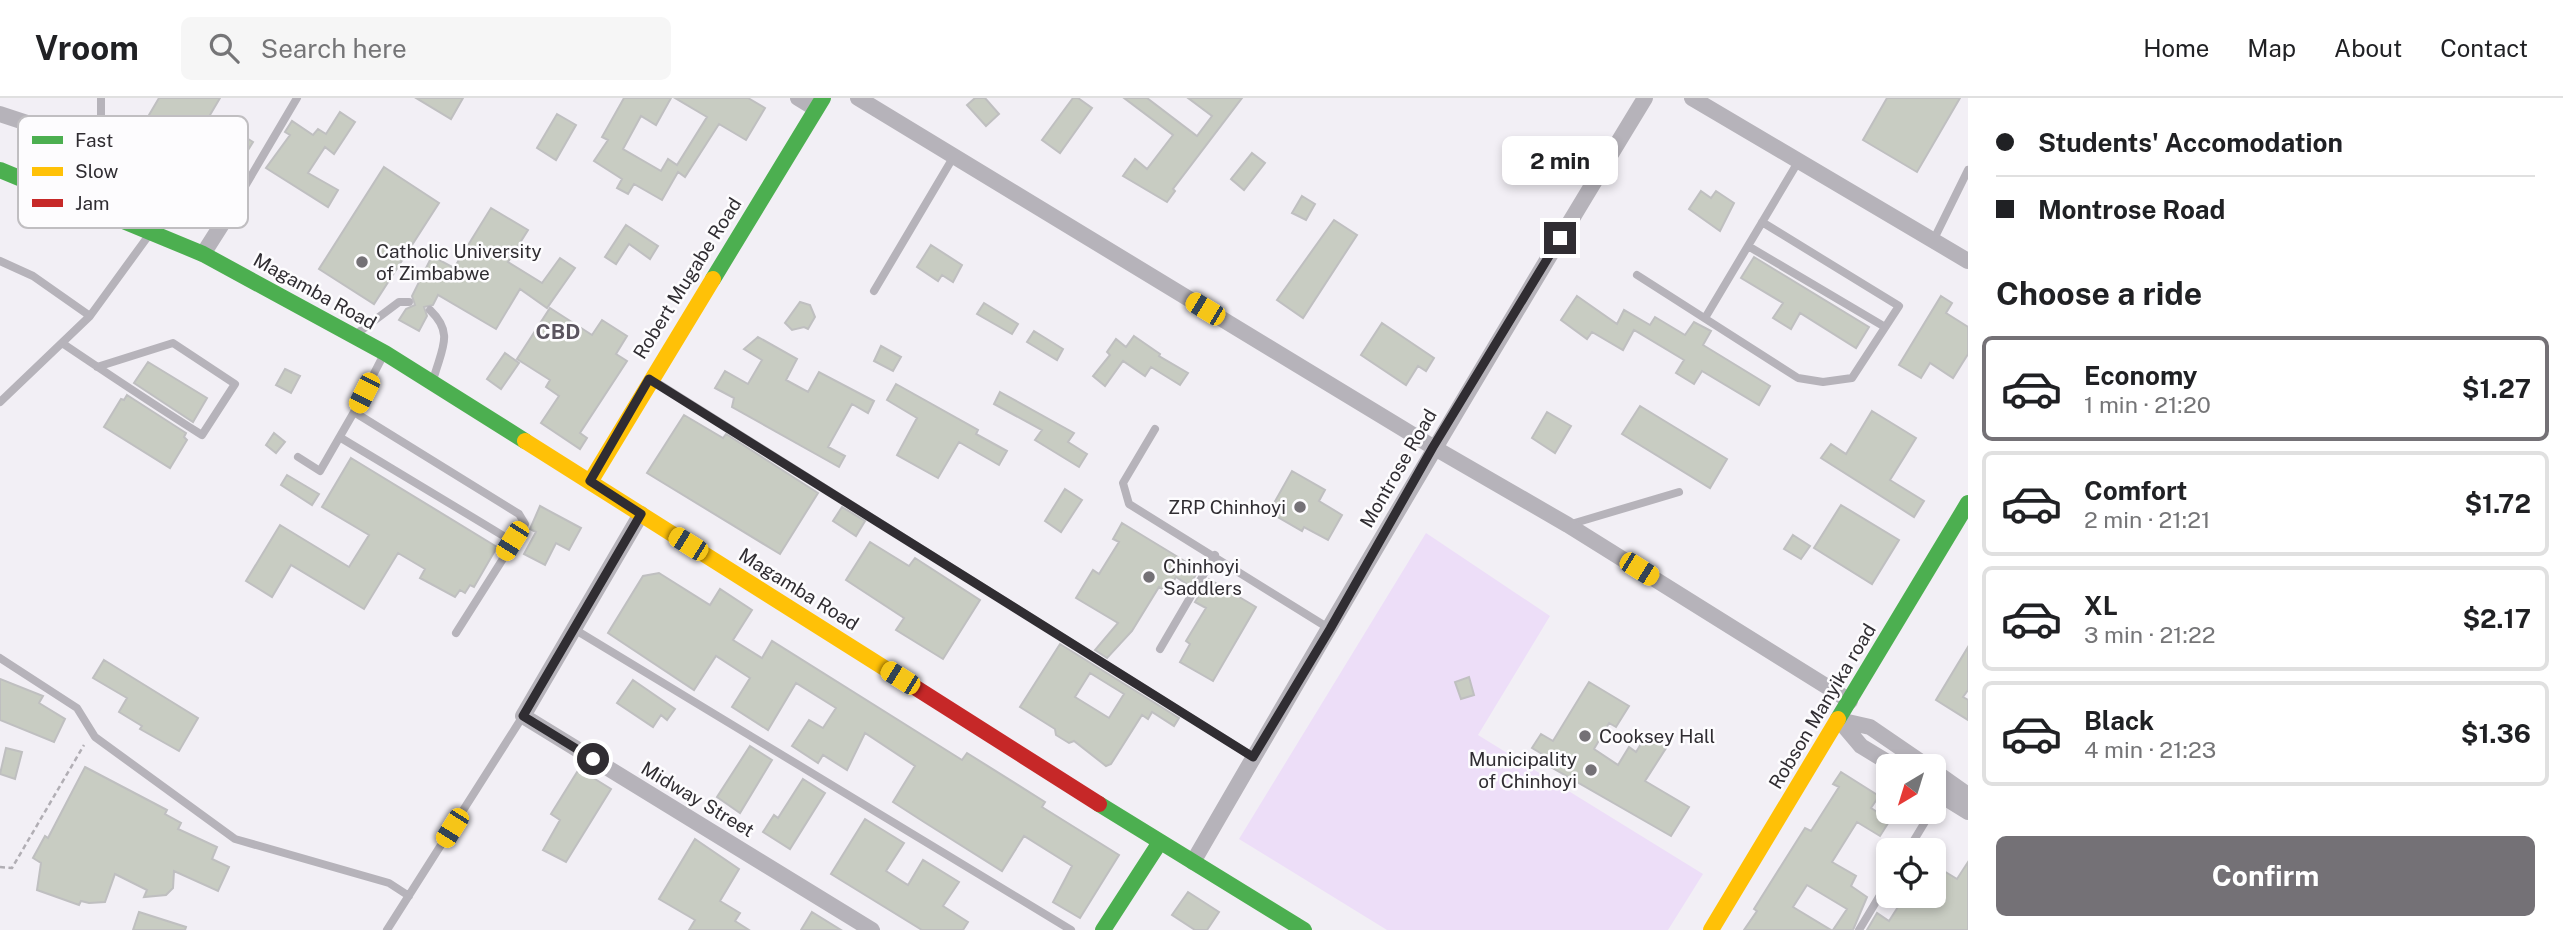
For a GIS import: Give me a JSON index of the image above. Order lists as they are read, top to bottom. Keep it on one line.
{"streets":{"main road":["Robert Mugabe Road","Magamba Road","Robson Manyika road"],"street":["Montrose Road","Midway Street"]},"crossings":[["Robert Mugabe Road","Magamba Road"],["Magamba Road","Montrose Road"]],"districts":["CBD"],"places":["Catholic University of Zimbabwe","ZRP Chinhoyi","Chinhoyi Saddlers","Cooksey Hall","Municipality of Chinhoyi"],"legend":["Fast","Slow","Jam"],"north":"bottom left","page":{"header":"Vroom","search":"Search here","nav":["Home","Map","About","Contact"],"banner":["Students' Accomodation","Montrose Road"],"bubble":"2 min","heading":"Choose a ride","list":[{"name":"Economy","note":"1 min · 21:20","value":"$1.27"},{"name":"Comfort","note":"2 min · 21:21","value":"$1.72"},{"name":"XL","note":"3 min · 21:22","value":"$2.17"},{"name":"Black","note":"4 min · 21:23","value":"$1.36"}],"buttons":"Confirm"}}
